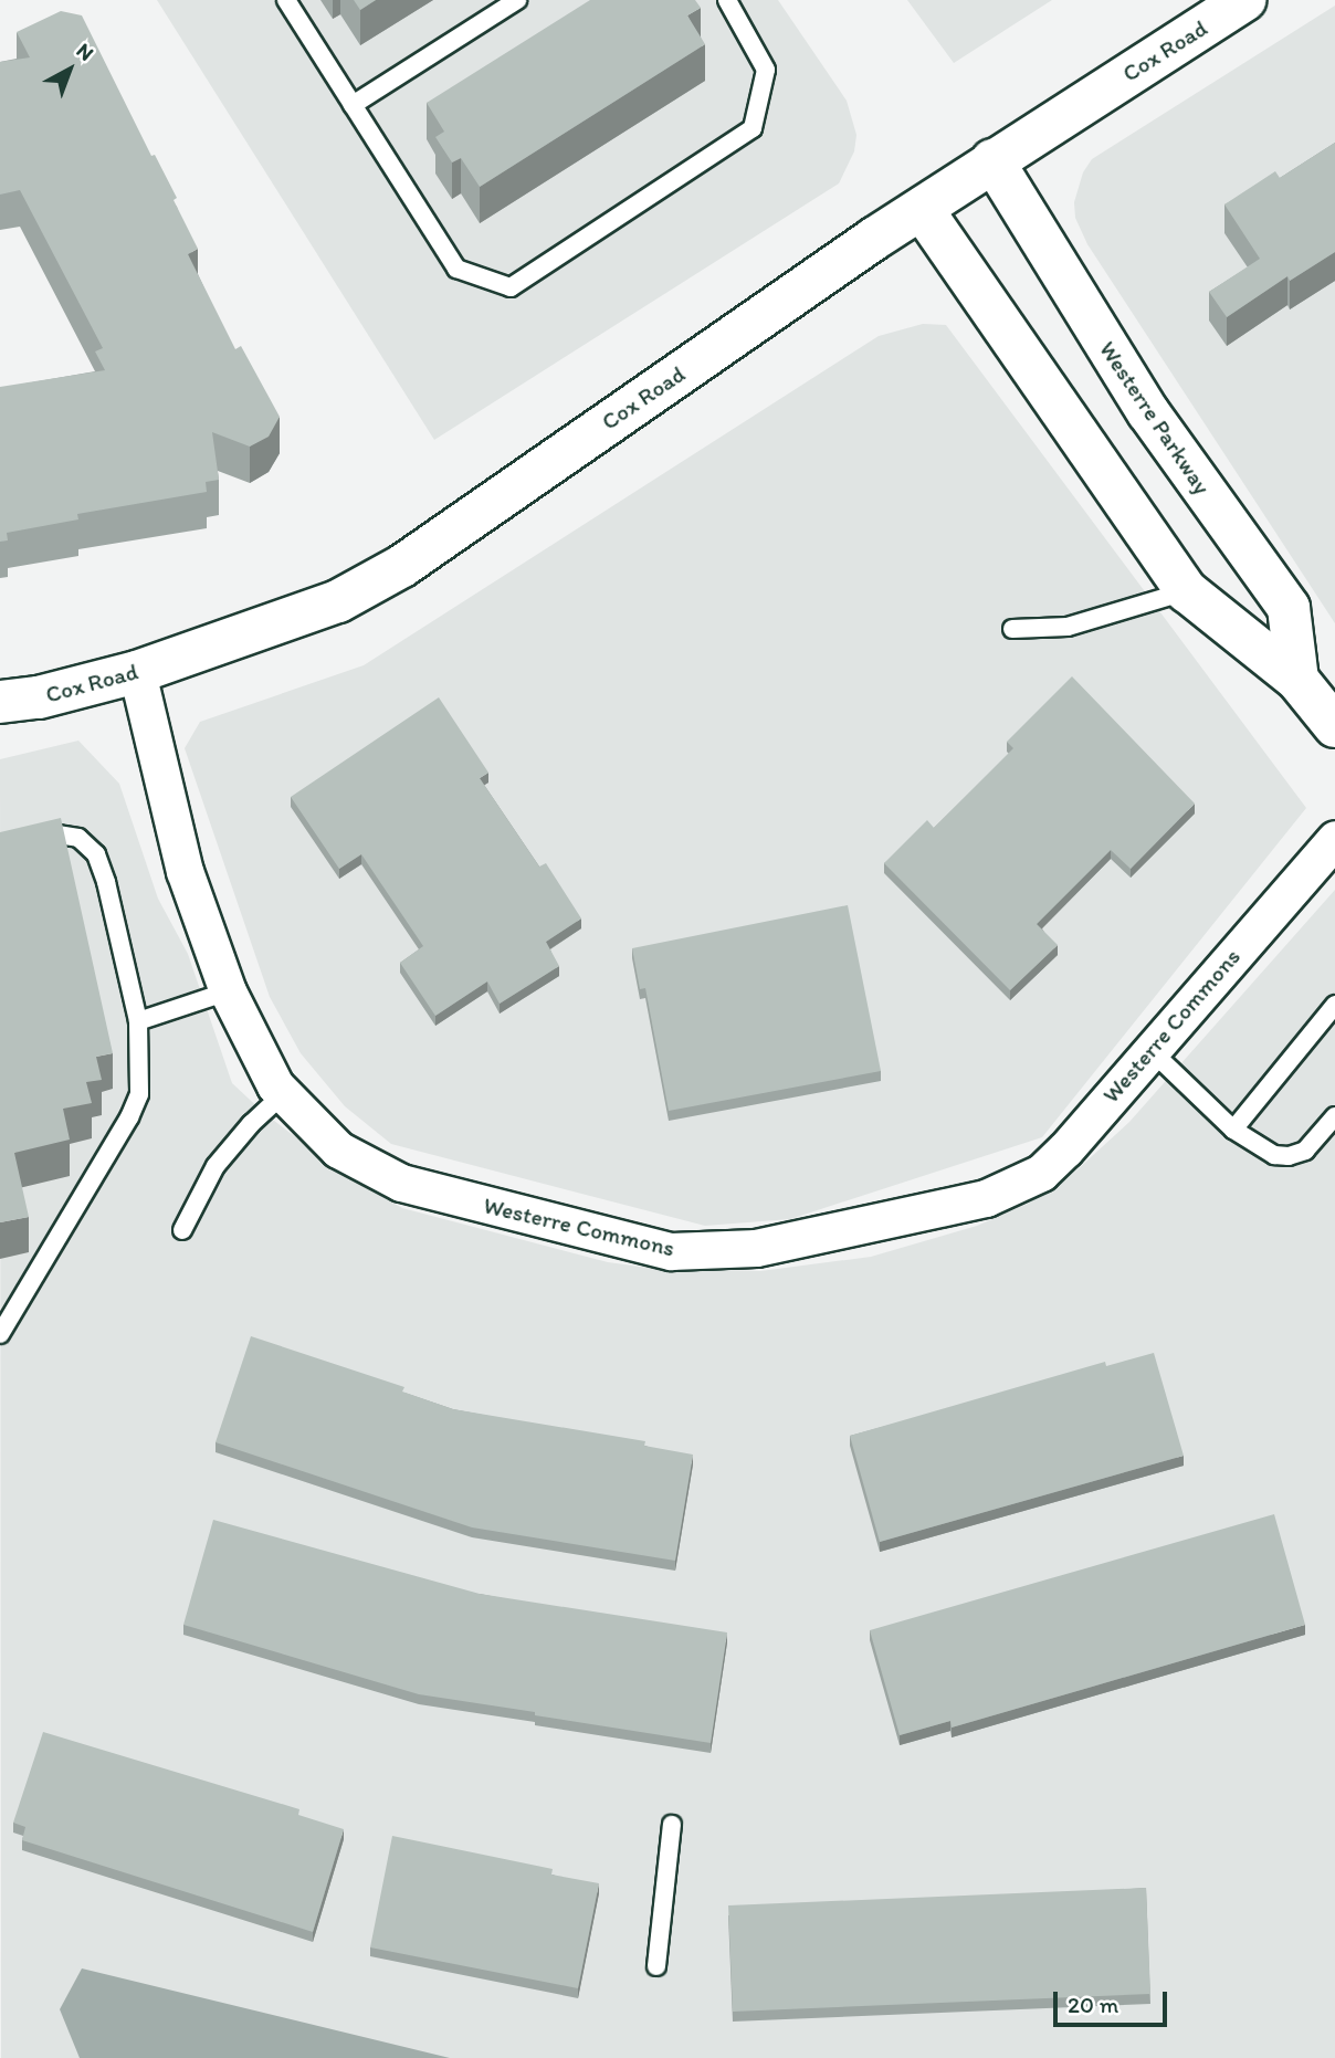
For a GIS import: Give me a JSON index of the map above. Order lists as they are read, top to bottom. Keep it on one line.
{"streets":{"main road":["Cox Road","Westerre Parkway"],"street":["Westerre Commons"]},"crossings":[["Cox Road","Westerre Parkway"],["Cox Road","Westerre Commons"]],"scale_bar":"20 m","north":"top right"}
